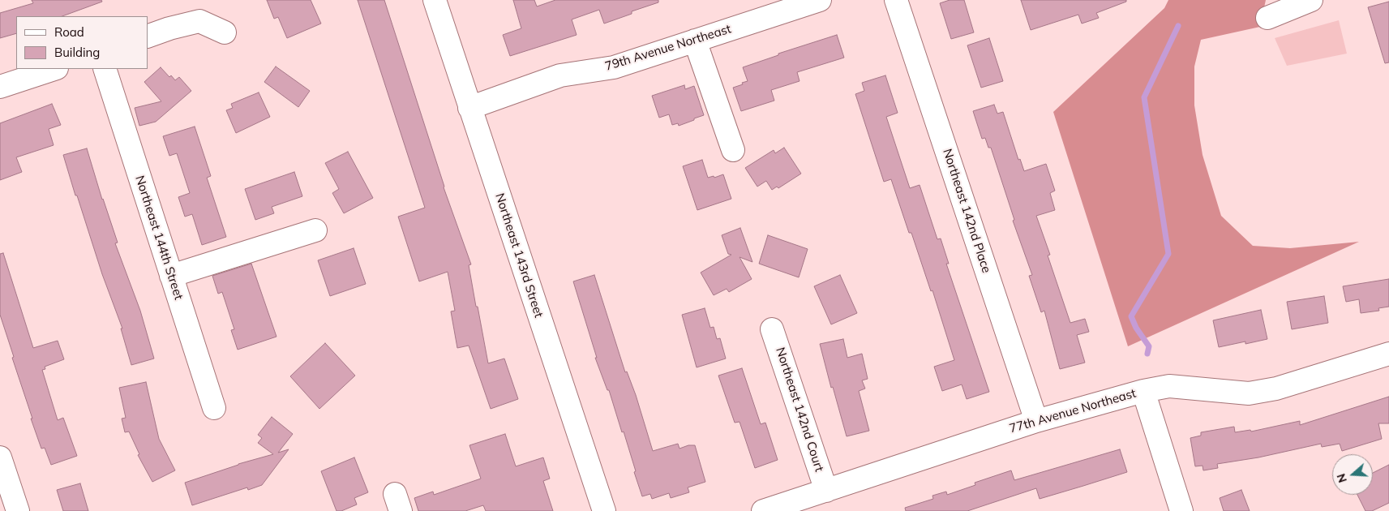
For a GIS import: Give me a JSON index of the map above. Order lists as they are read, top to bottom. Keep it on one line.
{"streets":{"street":["79th Avenue Northeast","Northeast 142nd Place","Northeast 144th Street","Northeast 143rd Street","Northeast 142nd Court","77th Avenue Northeast"]},"crossings":[["79th Avenue Northeast","Northeast 143rd Street"],["Northeast 142nd Place","77th Avenue Northeast"],["Northeast 142nd Court","77th Avenue Northeast"]],"legend":["Road","Building"],"north":"left"}
